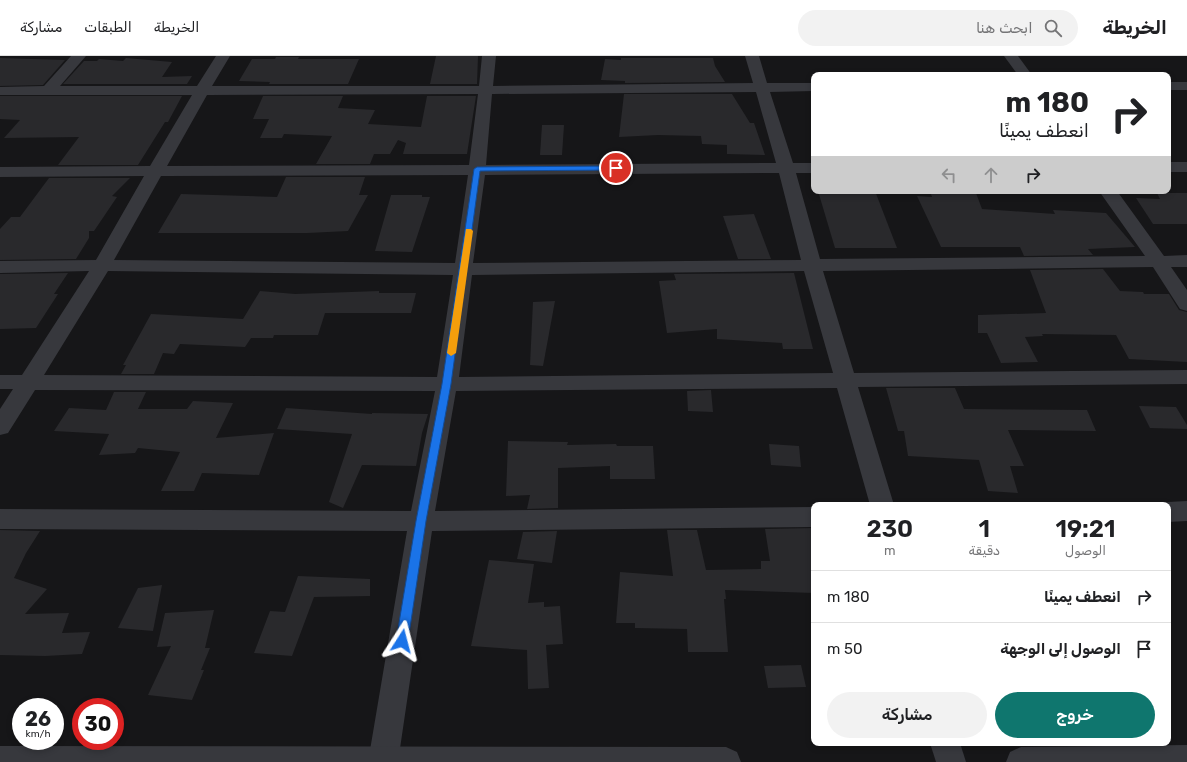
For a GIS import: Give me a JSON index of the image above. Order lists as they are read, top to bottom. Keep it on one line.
{"page":{"header":"الخريطة","search":"ابحث هنا","nav":["الخريطة","الطبقات","مشاركة"],"turn":["180 m","انعطف يمينًا"],"eta":["19:21","الوصول","1","دقيقة","230","m"],"list":[{"name":"انعطف يمينًا","value":"180 m"},{"name":"الوصول إلى الوجهة","value":"50 m"}],"buttons":["خروج","مشاركة"],"speed":"26 km/h","limit":"30"}}
